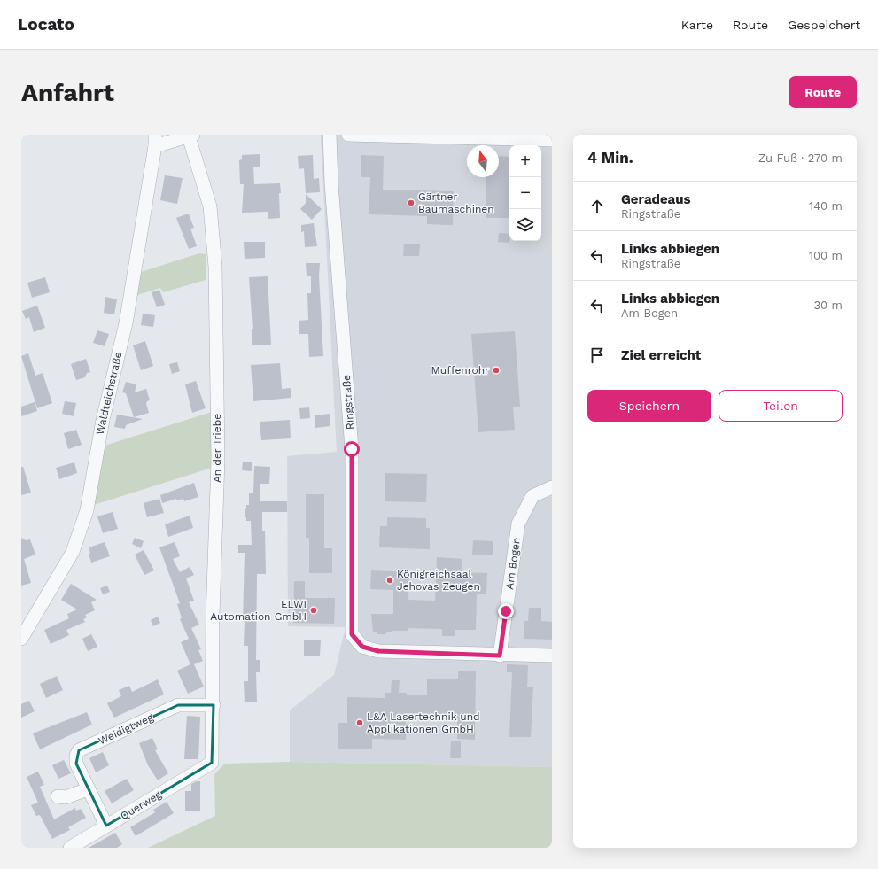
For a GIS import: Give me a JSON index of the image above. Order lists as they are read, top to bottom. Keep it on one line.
{"streets":{"street":["Waldteichstraße","Ringstraße","An der Triebe","Am Bogen","Weidigtweg","Querweg"]},"crossings":[["Ringstraße","Am Bogen"],["An der Triebe","Weidigtweg"],["An der Triebe","Querweg"],["Weidigtweg","Querweg"]],"places":["Gärtner Baumaschinen","Muffenrohr","Königreichsaal Jehovas Zeugen","ELWI Automation GmbH","L&A Lasertechnik und Applikationen GmbH"],"north":"top","page":{"header":"Locato","nav":["Karte","Route","Gespeichert"],"buttons":["Route",["Speichern","Teilen"]],"title":"Anfahrt","heading":["4 Min.","Zu Fuß · 270 m"],"map_buttons":["+","−"],"list":[["Geradeaus","Ringstraße","140 m"],["Links abbiegen","Ringstraße","100 m"],["Links abbiegen","Am Bogen","30 m"],"Ziel erreicht"]}}
